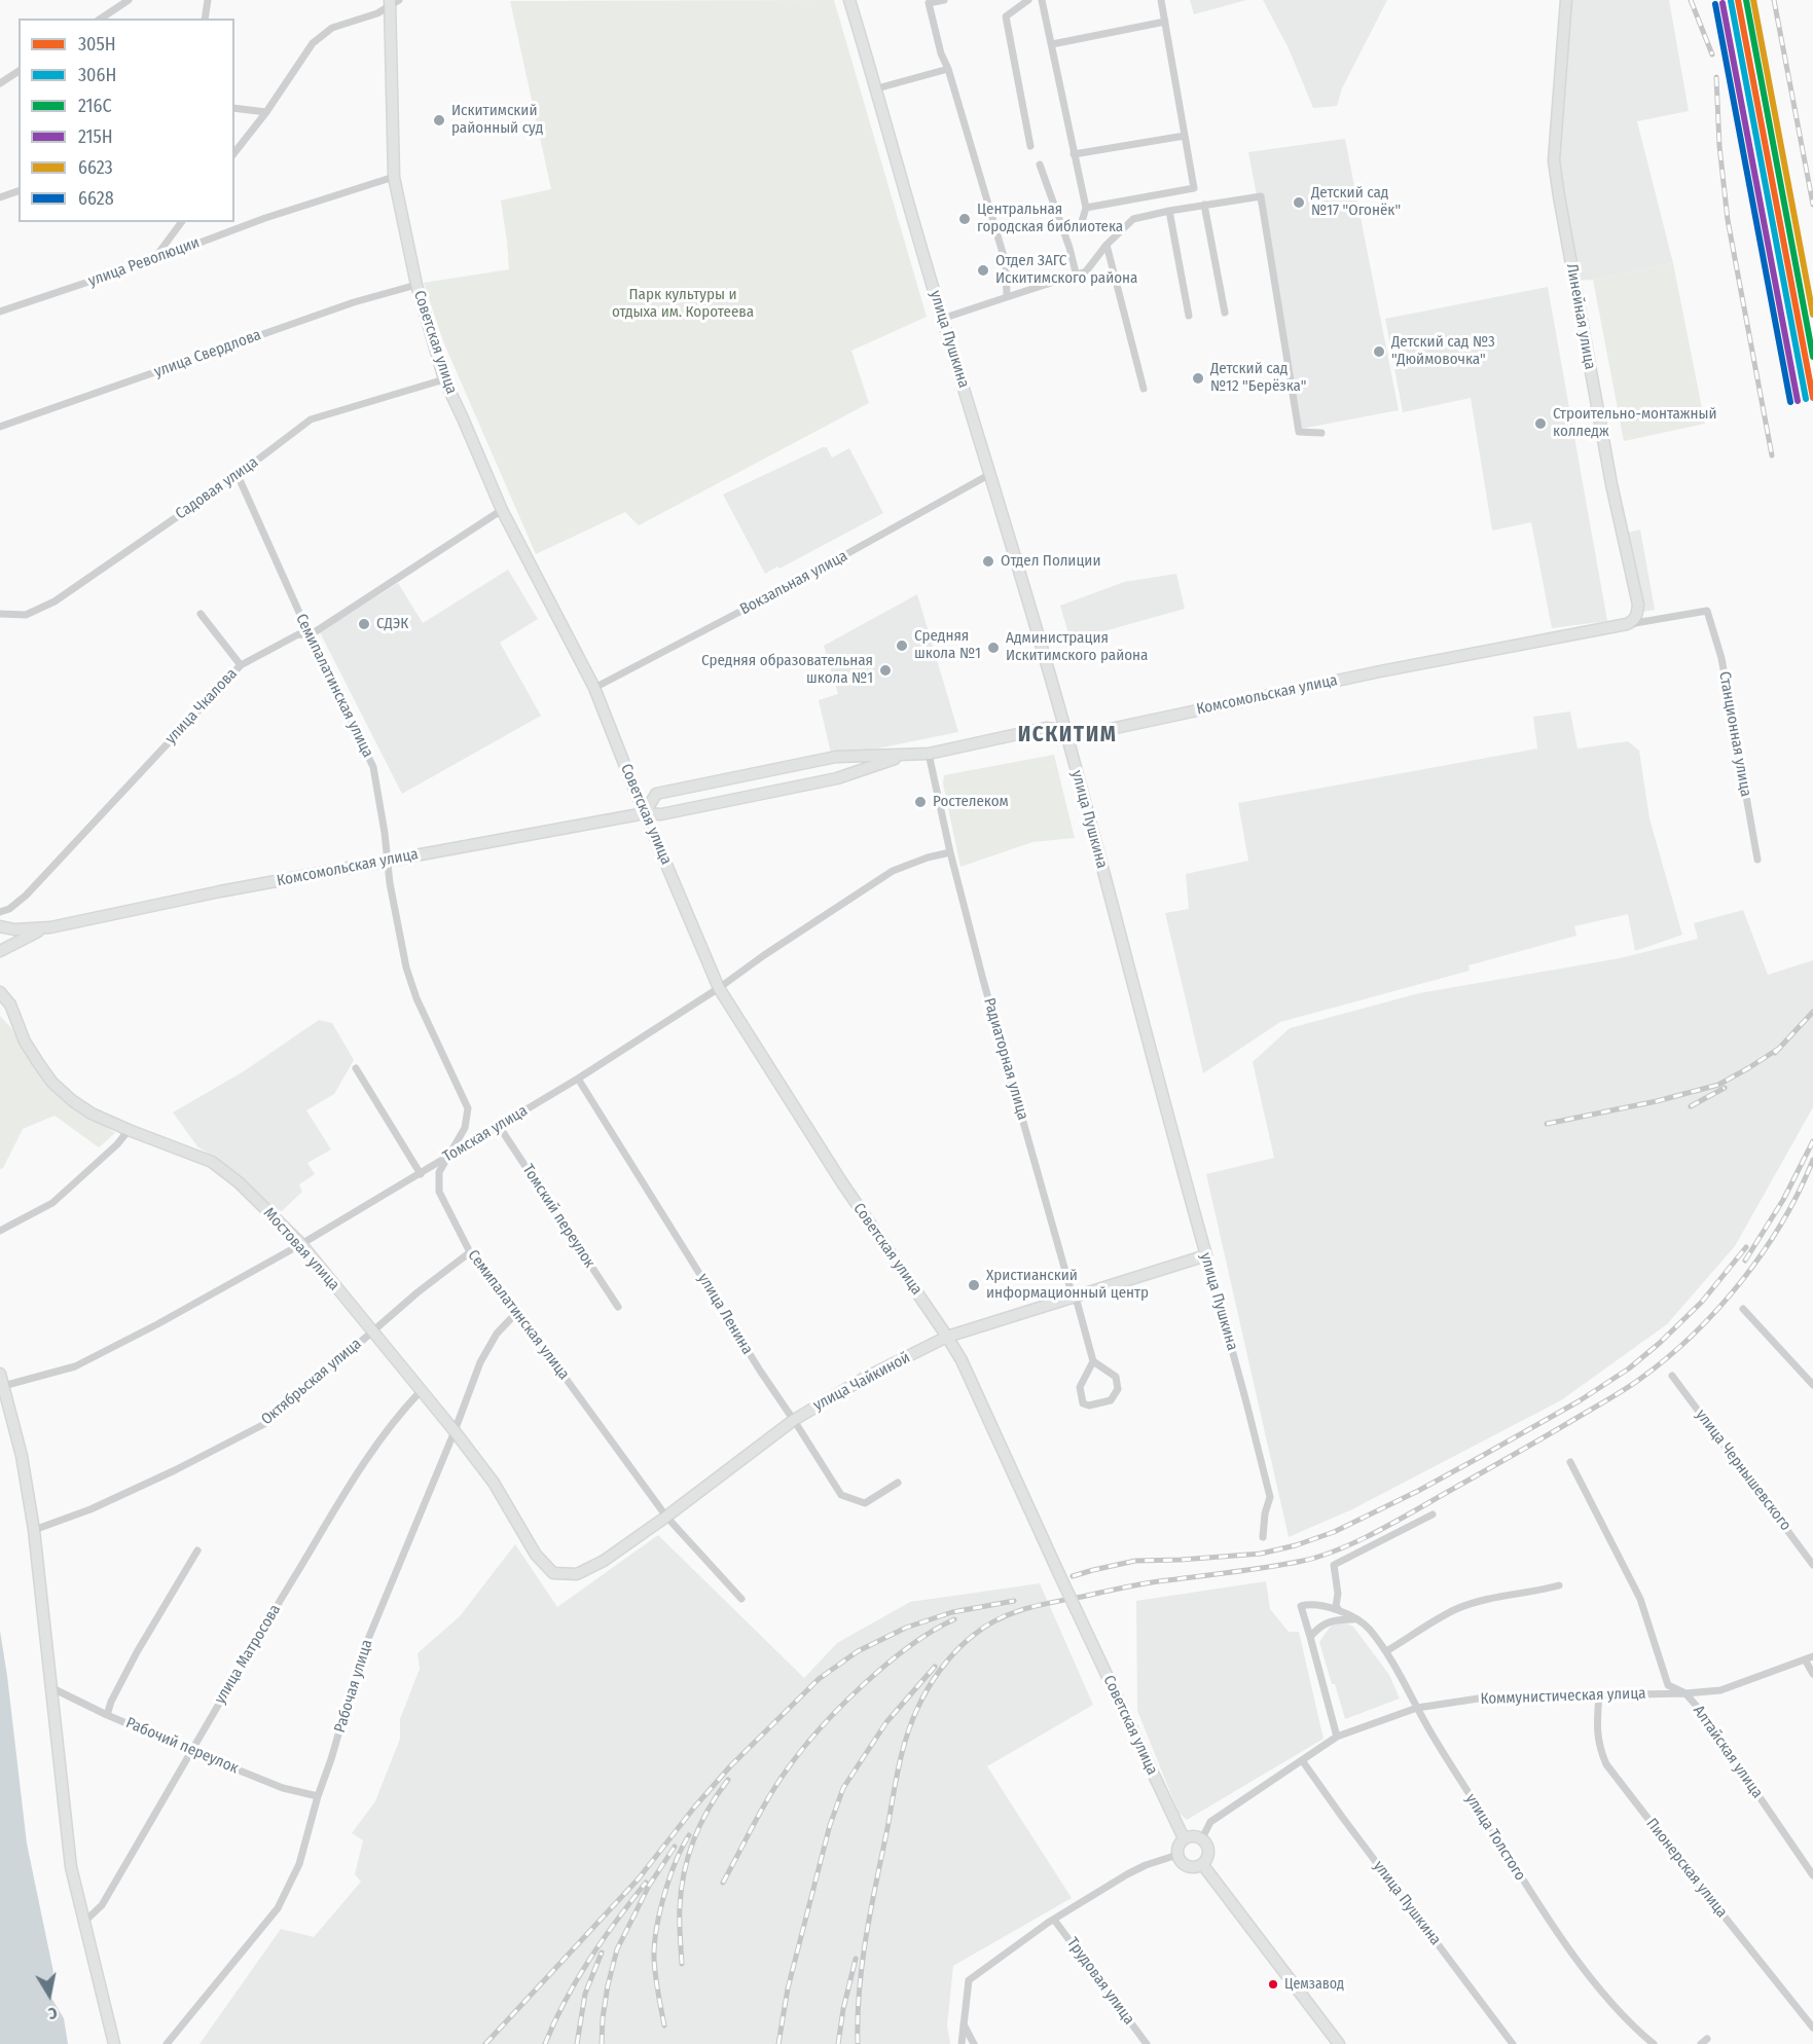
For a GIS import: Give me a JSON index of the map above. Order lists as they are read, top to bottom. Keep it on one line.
{"streets":{"main road":["Линейная улица","улица Пушкина","Советская улица","Комсомольская улица","Мостовая улица","улица Чайкиной"],"street":["улица Революции","улица Свердлова","Садовая улица","Вокзальная улица","Семипалатинская улица","улица Чкалова","Станционная улица","Радиаторная улица","Томская улица","Томский переулок","улица Ленина","Октябрьская улица","улица Чернышевского","улица Матросова","Рабочая улица","Коммунистическая улица","Рабочий переулок","Алтайская улица","улица Толстого","Пионерская улица","Трудовая улица"]},"crossings":[["улица Революции","Советская улица"],["Линейная улица","Комсомольская улица"],["Линейная улица","Станционная улица"],["улица Пушкина","Вокзальная улица"],["улица Пушкина","Комсомольская улица"],["улица Пушкина","улица Чайкиной"],["улица Пушкина","Коммунистическая улица"],["Советская улица","улица Свердлова"],["Советская улица","Садовая улица"],["Советская улица","Вокзальная улица"],["Советская улица","Комсомольская улица"],["Советская улица","улица Чкалова"],["Советская улица","Томская улица"],["Советская улица","улица Чайкиной"],["Советская улица","Коммунистическая улица"],["Садовая улица","Семипалатинская улица"],["Семипалатинская улица","Комсомольская улица"],["Семипалатинская улица","улица Чкалова"],["Семипалатинская улица","Томская улица"],["Семипалатинская улица","Октябрьская улица"],["Семипалатинская улица","улица Чайкиной"],["Семипалатинская улица","Рабочая улица"],["Комсомольская улица","Станционная улица"],["Комсомольская улица","Радиаторная улица"],["Радиаторная улица","Томская улица"],["Радиаторная улица","улица Чайкиной"],["Томская улица","Томский переулок"],["Томская улица","Мостовая улица"],["Томская улица","улица Ленина"],["Мостовая улица","Октябрьская улица"],["Мостовая улица","улица Чайкиной"],["Мостовая улица","улица Матросова"],["Мостовая улица","Рабочая улица"],["улица Ленина","улица Чайкиной"],["улица Матросова","Рабочий переулок"],["Рабочая улица","Рабочий переулок"],["Коммунистическая улица","Алтайская улица"],["Коммунистическая улица","улица Толстого"],["Коммунистическая улица","Пионерская улица"]],"districts":["ИСКИТИМ"],"parks":["Парк культуры и отдыха им. Коротеева"],"places":["Искитимский районный суд","Детский сад №17 \"Огонёк\"","Центральная городская библиотека","Отдел ЗАГС Искитимского района","Детский сад №3 \"Дюймовочка\"","Детский сад №12 \"Берёзка\"","Строительно-монтажный колледж","Отдел Полиции","СДЭК","Средняя школа №1","Администрация Искитимского района","Средняя образовательная школа №1","Ростелеком","Христианский информационный центр","Цемзавод"],"lines":["transit line 305Н","transit line 216С","transit line 6623","transit line 306Н","transit line 215Н","transit line 6628"],"legend":["305Н","306Н","216С","215Н","6623","6628"],"north":"bottom"}
